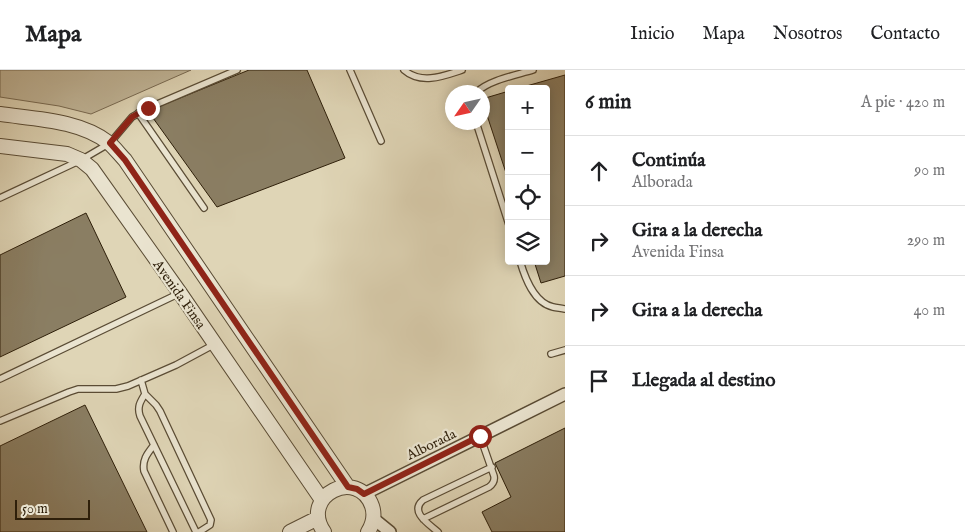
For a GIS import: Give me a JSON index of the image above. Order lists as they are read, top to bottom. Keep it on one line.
{"streets":{"street":["Avenida Finsa","Alborada"]},"scale_bar":"50 m","north":"bottom left","page":{"header":"Mapa","nav":["Inicio","Mapa","Nosotros","Contacto"],"heading":["6 min","A pie · 420 m"],"map_buttons":["+","−"],"list":[["Continúa","Alborada","90 m"],["Gira a la derecha","Avenida Finsa","290 m"],["Gira a la derecha","40 m"],"Llegada al destino"],"scale":"50 m"}}
